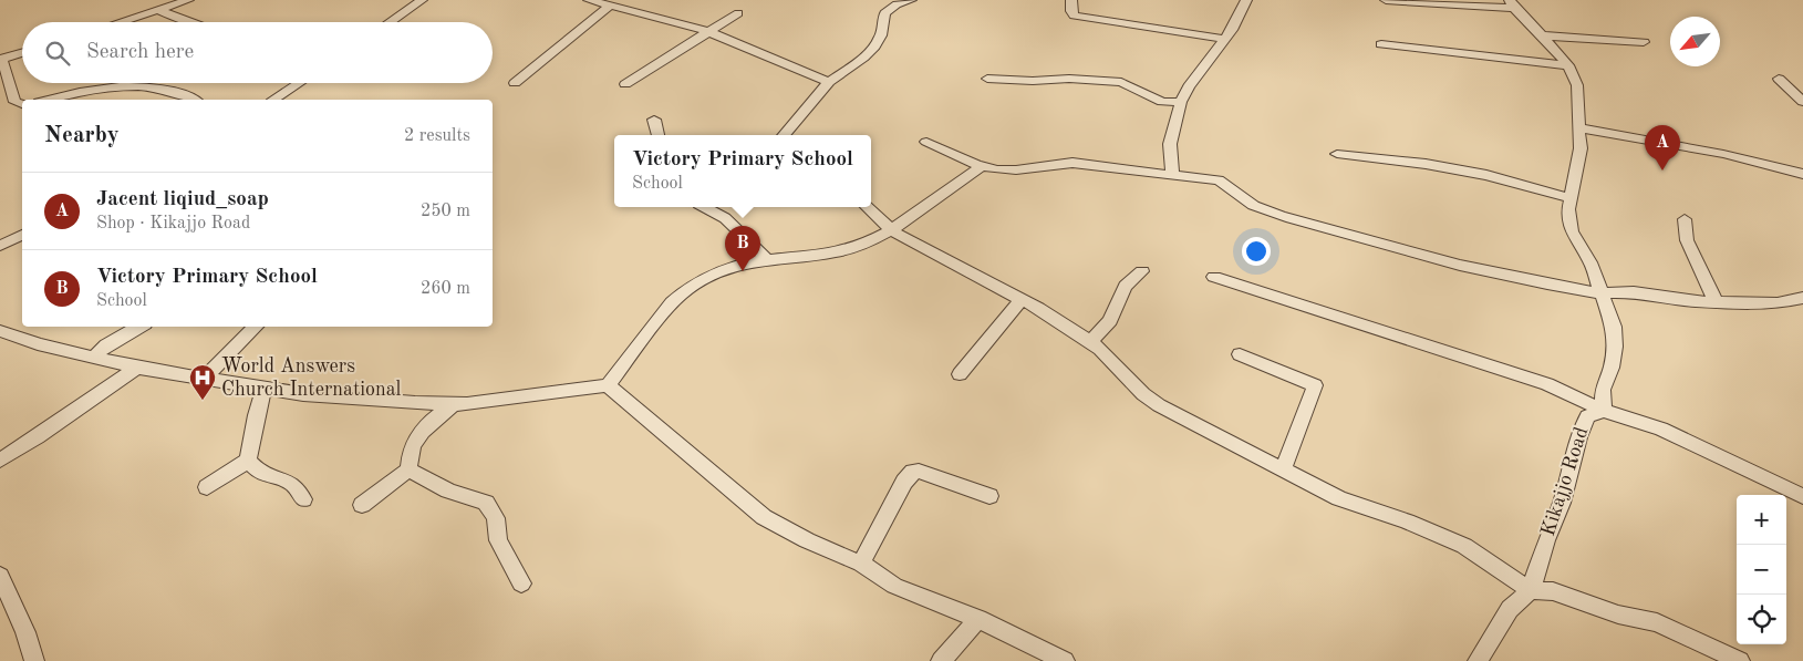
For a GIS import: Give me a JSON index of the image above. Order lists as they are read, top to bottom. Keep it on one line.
{"streets":{"street":["Kikajjo Road"]},"places":{"hospital":["World Answers Church International"]},"north":"bottom left","page":{"search":"Search here","heading":["Nearby","2 results"],"pins":["A","B"],"popup":["Victory Primary School","School"],"list":[{"mark":"A","name":"Jacent liqiud_soap","note":"Shop · Kikajjo Road","value":"250 m"},{"mark":"B","name":"Victory Primary School","note":"School","value":"260 m"}],"map_buttons":["+","−"]}}
